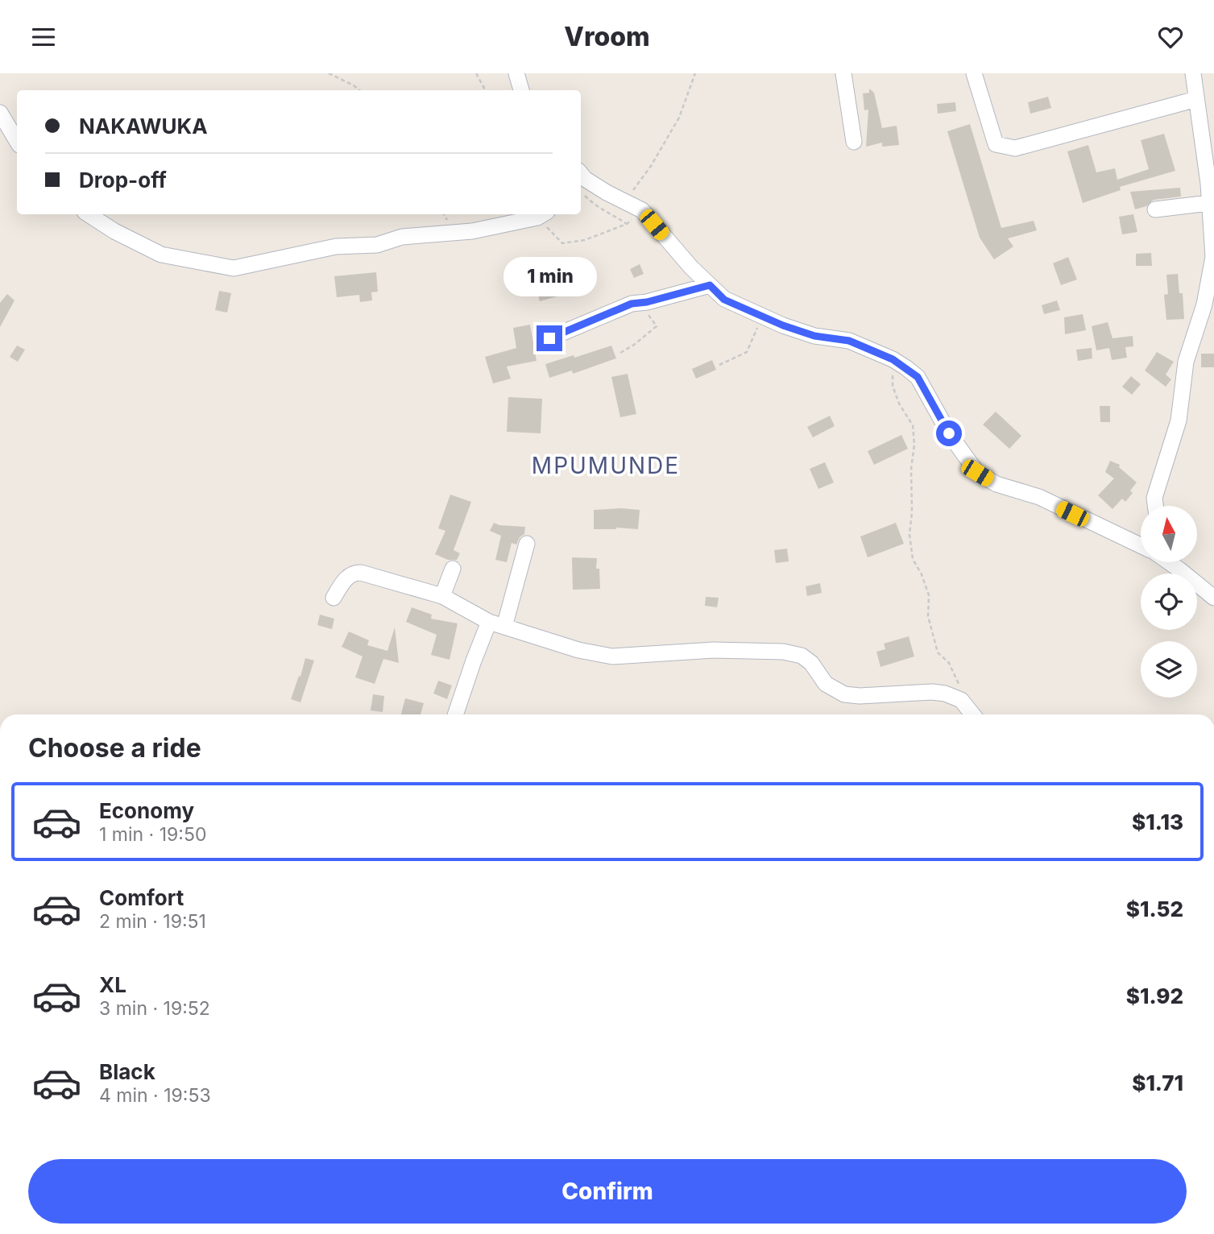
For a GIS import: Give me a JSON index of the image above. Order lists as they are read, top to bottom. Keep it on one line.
{"districts":["MPUMUNDE"],"north":"top","page":{"header":"Vroom","banner":["NAKAWUKA","Drop-off"],"bubble":"1 min","heading":"Choose a ride","list":[{"name":"Economy","note":"1 min · 19:50","value":"$1.13"},{"name":"Comfort","note":"2 min · 19:51","value":"$1.52"},{"name":"XL","note":"3 min · 19:52","value":"$1.92"},{"name":"Black","note":"4 min · 19:53","value":"$1.71"}],"buttons":"Confirm"}}
